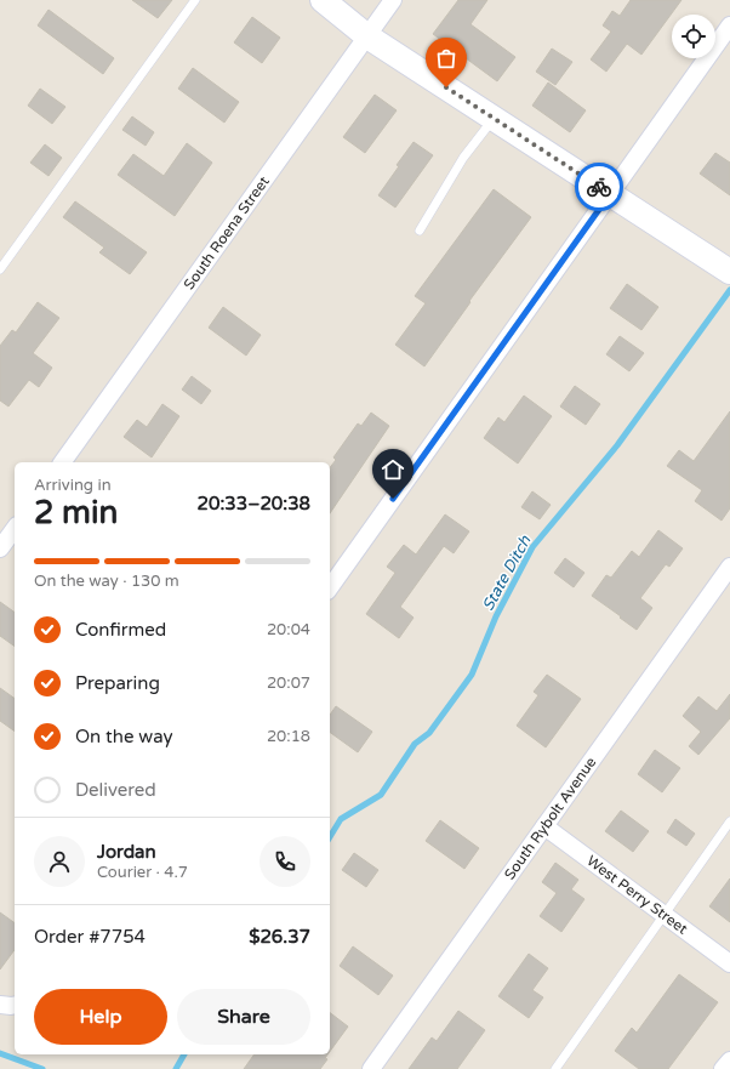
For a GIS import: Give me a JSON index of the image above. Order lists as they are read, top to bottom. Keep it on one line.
{"streets":{"street":["South Roena Street","South Rybolt Avenue","West Perry Street"]},"crossings":[["South Rybolt Avenue","West Perry Street"]],"water":["State Ditch"],"page":{"heading":["2 min","Arriving in","20:33–20:38"],"panel":["Jordan","Courier · 4.7","Order #7754","$26.37"],"bar":"On the way · 130 m","list":[["Confirmed","20:04"],["Preparing","20:07"],["On the way","20:18"],"Delivered"],"buttons":["Help","Share"]}}
